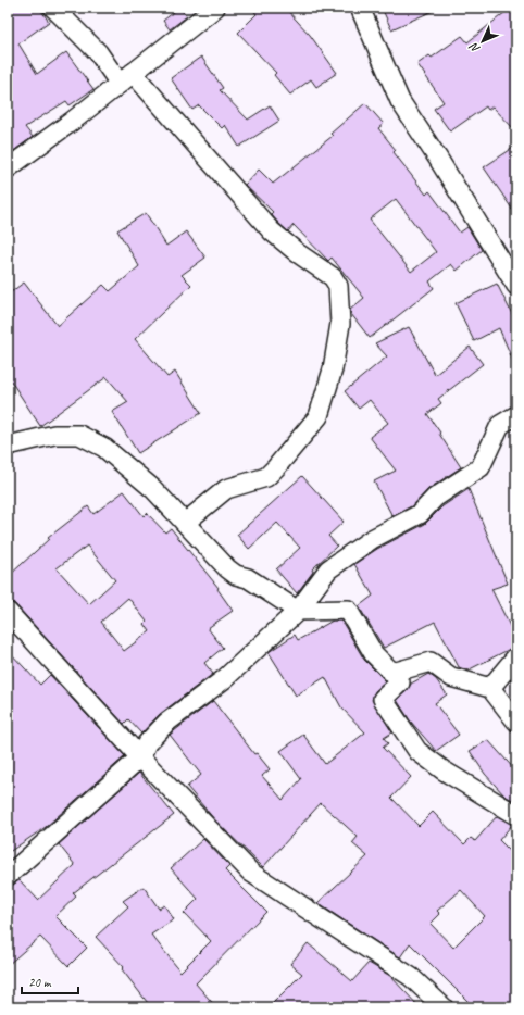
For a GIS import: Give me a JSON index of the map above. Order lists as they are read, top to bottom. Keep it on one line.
{"scale_bar":"20 m","north":"bottom left"}
